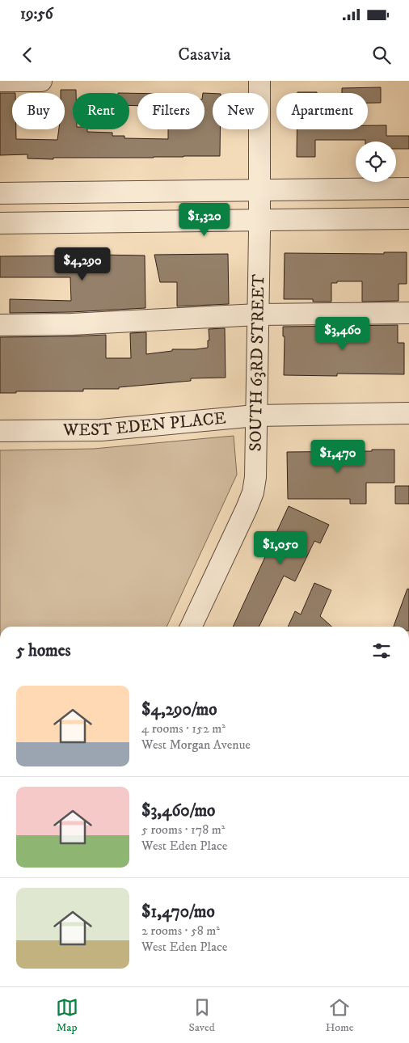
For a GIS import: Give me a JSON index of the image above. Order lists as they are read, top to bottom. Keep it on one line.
{"streets":{"street":["SOUTH 63RD STREET","WEST EDEN PLACE"]},"crossings":[["SOUTH 63RD STREET","WEST EDEN PLACE"]],"page":{"status":"19:56","header":"Casavia","chip":["Buy","Rent","Filters","New","Apartment"],"price":["$1,320","$4,290","$3,460","$1,470","$1,050"],"heading":"5 homes","list":[{"name":"$4,290/mo","note":"4 rooms · 152 m² · West Morgan Avenue"},{"name":"$3,460/mo","note":"5 rooms · 178 m² · West Eden Place"},{"name":"$1,470/mo","note":"2 rooms · 58 m² · West Eden Place"}],"tabs":["Map","Saved","Home"]}}
